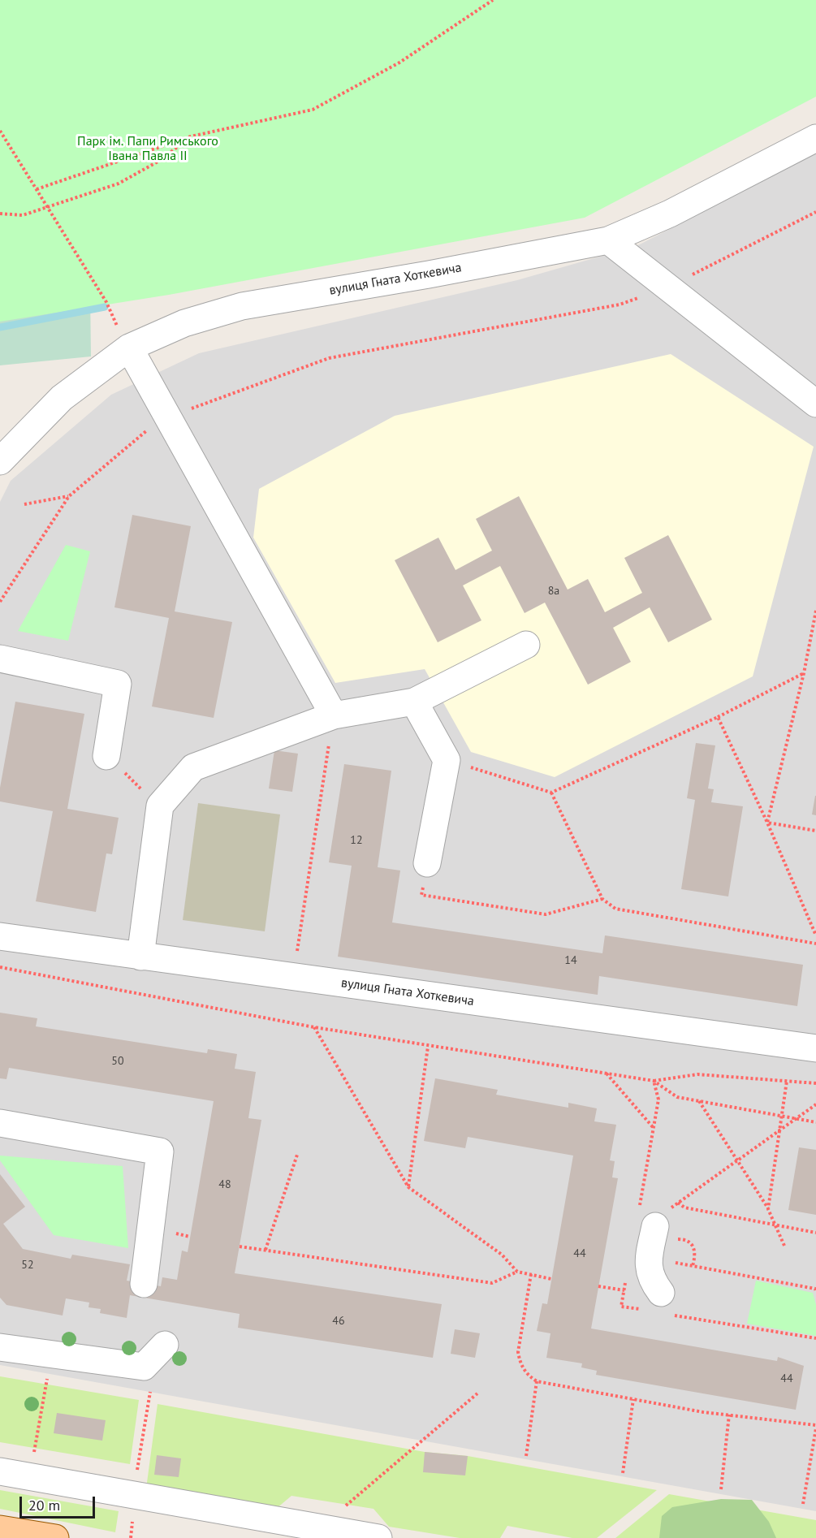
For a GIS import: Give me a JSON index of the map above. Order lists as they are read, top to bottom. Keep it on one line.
{"streets":{"street":["вулиця Гната Хоткевича"]},"parks":["Парк ім. Папи Римського Івана Павла ІІ"],"house_numbers":["8а","12","14","50","48","44","52","46","44"],"scale_bar":"20 m"}
